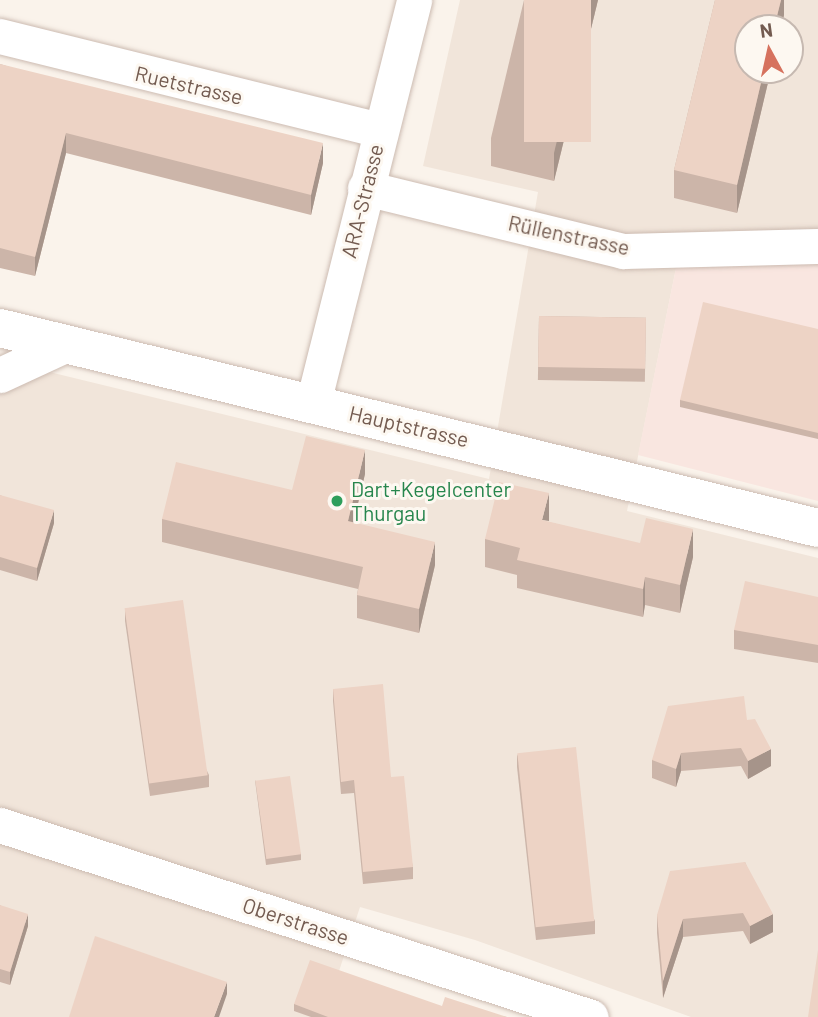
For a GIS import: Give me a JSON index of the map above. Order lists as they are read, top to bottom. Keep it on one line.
{"streets":{"street":["Ruetstrasse","ARA-Strasse","Rüllenstrasse","Hauptstrasse","Oberstrasse"]},"crossings":[["Ruetstrasse","ARA-Strasse"],["ARA-Strasse","Rüllenstrasse"],["ARA-Strasse","Hauptstrasse"]],"places":["Dart+Kegelcenter Thurgau"],"north":"top"}
